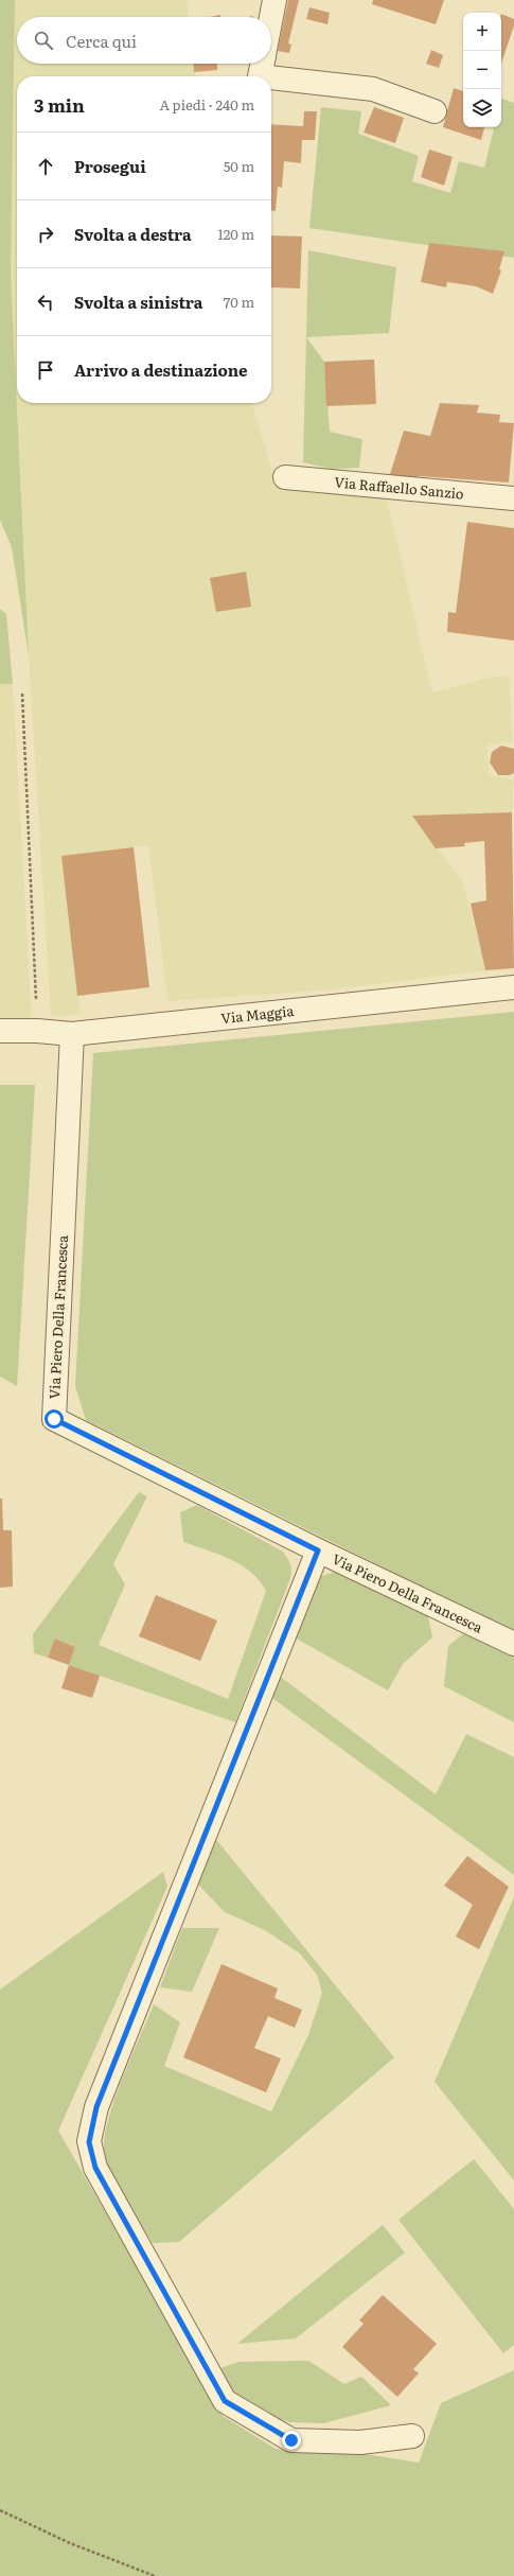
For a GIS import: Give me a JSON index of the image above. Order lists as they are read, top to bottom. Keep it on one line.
{"streets":{"street":["Via Raffaello Sanzio","Via Maggia","Via Piero Della Francesca"]},"crossings":[["Via Maggia","Via Piero Della Francesca"]],"page":{"map_buttons":["+","−"],"search":"Cerca qui","heading":["3 min","A piedi · 240 m"],"list":[["Prosegui","50 m"],["Svolta a destra","120 m"],["Svolta a sinistra","70 m"],"Arrivo a destinazione"]}}
